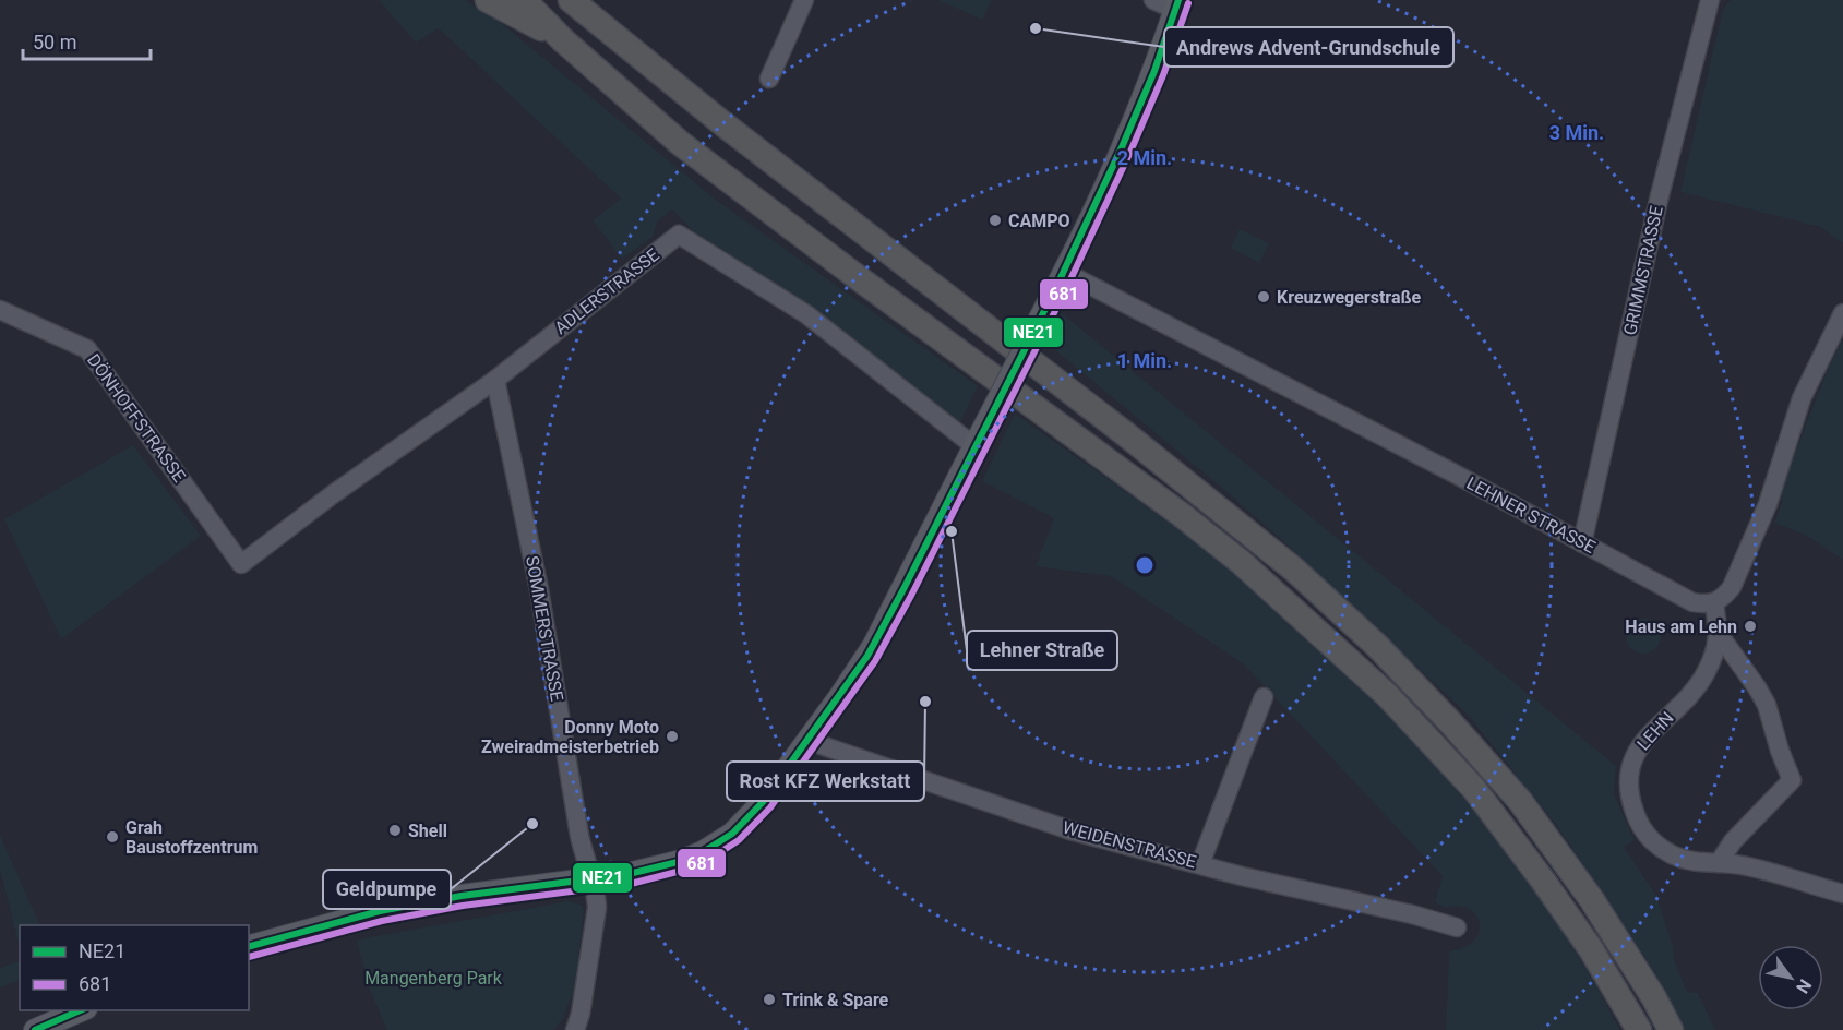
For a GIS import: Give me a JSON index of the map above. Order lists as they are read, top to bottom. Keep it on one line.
{"streets":{"street":["GRIMMSTRASSE","ADLERSTRASSE","DÖNHOFFSTRASSE","LEHNER STRASSE","SOMMERSTRASSE","LEHN","WEIDENSTRASSE"]},"crossings":[["GRIMMSTRASSE","LEHNER STRASSE"],["ADLERSTRASSE","DÖNHOFFSTRASSE"],["ADLERSTRASSE","SOMMERSTRASSE"],["LEHNER STRASSE","LEHN"]],"parks":["Mangenberg Park"],"places":["Andrews Advent-Grundschule","CAMPO","Kreuzwegerstraße","Lehner Straße","Haus am Lehn","Rost KFZ Werkstatt","Donny Moto Zweiradmeisterbetrieb","Geldpumpe","Shell","Grah Baustoffzentrum","Trink & Spare"],"lines":["transit line NE21","transit line 681"],"legend":["NE21","681"],"scale_bar":"50 m","north":"bottom right","rings":["3 Min.","2 Min.","1 Min."]}
